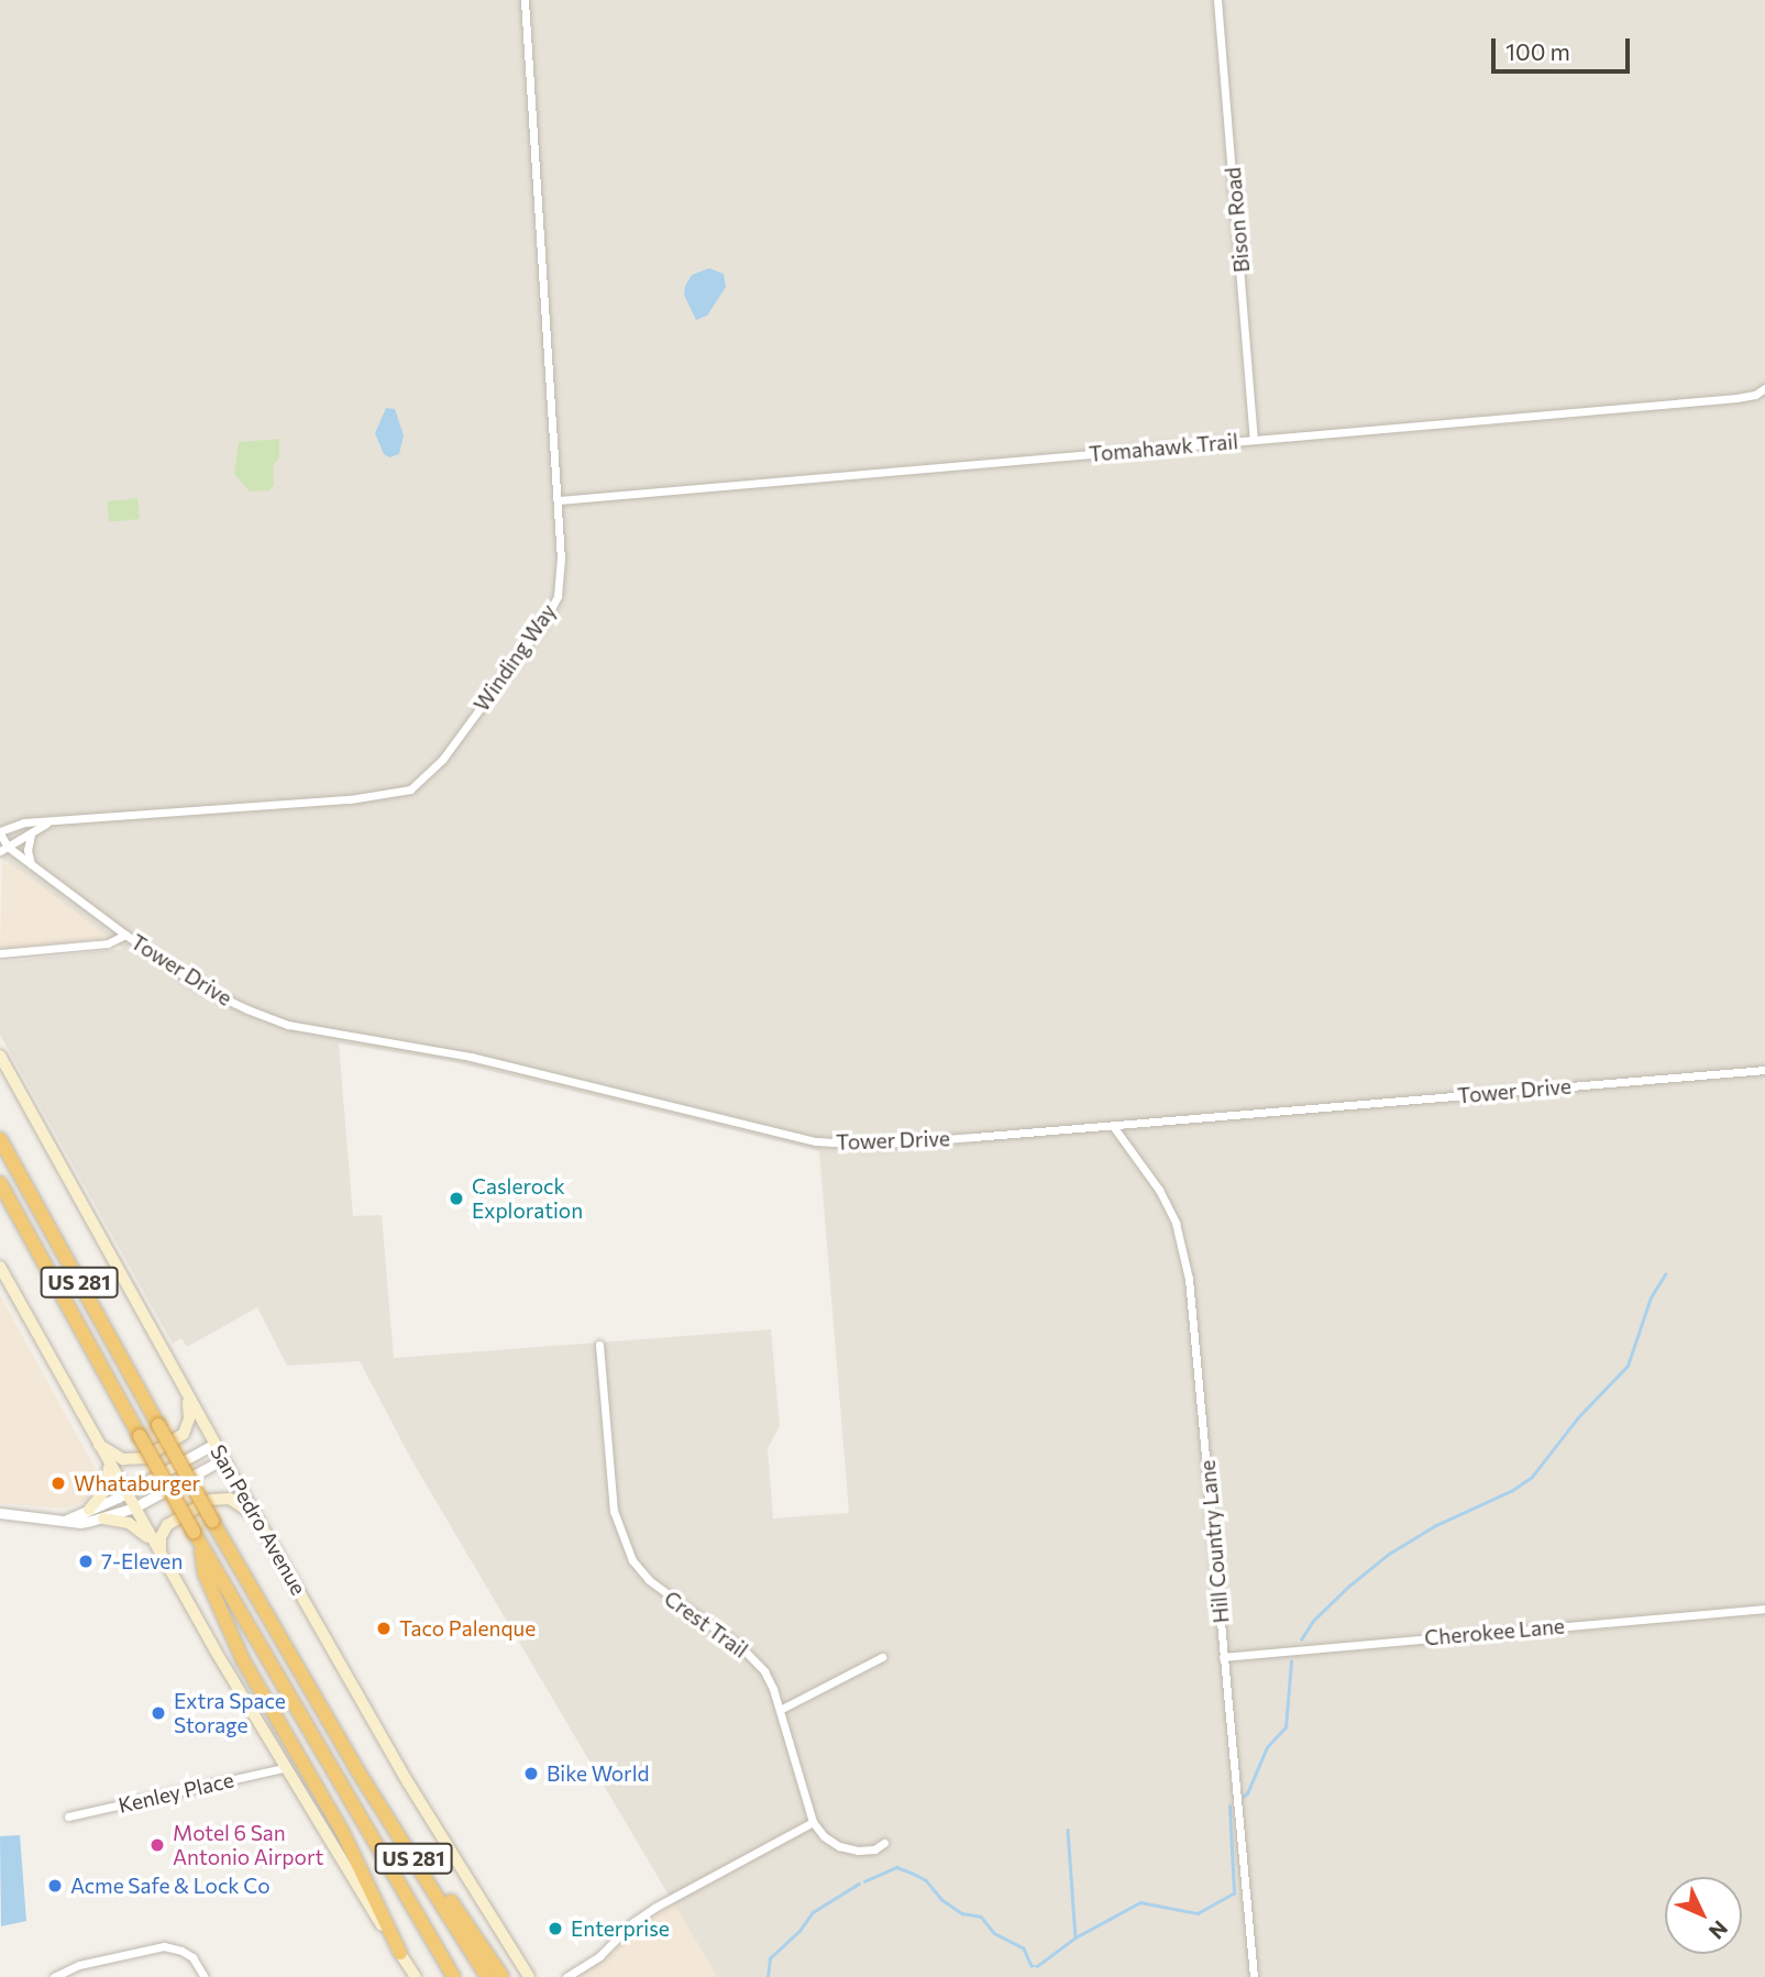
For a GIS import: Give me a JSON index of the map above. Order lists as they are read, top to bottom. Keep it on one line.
{"streets":{"highway":["US 281"],"main road":["San Pedro Avenue"],"street":["Bison Road","Tomahawk Trail","Winding Way","Tower Drive","Hill Country Lane","Crest Trail","Cherokee Lane","Kenley Place"]},"crossings":[["Bison Road","Tomahawk Trail"],["Tomahawk Trail","Winding Way"],["Winding Way","Tower Drive"],["Tower Drive","Hill Country Lane"],["Hill Country Lane","Cherokee Lane"]],"places":["Caslerock Exploration","Whataburger","7-Eleven","Taco Palenque","Extra Space Storage","Bike World","Motel 6 San Antonio Airport","Acme Safe & Lock Co","Enterprise"],"scale_bar":"100 m","north":"bottom right"}
